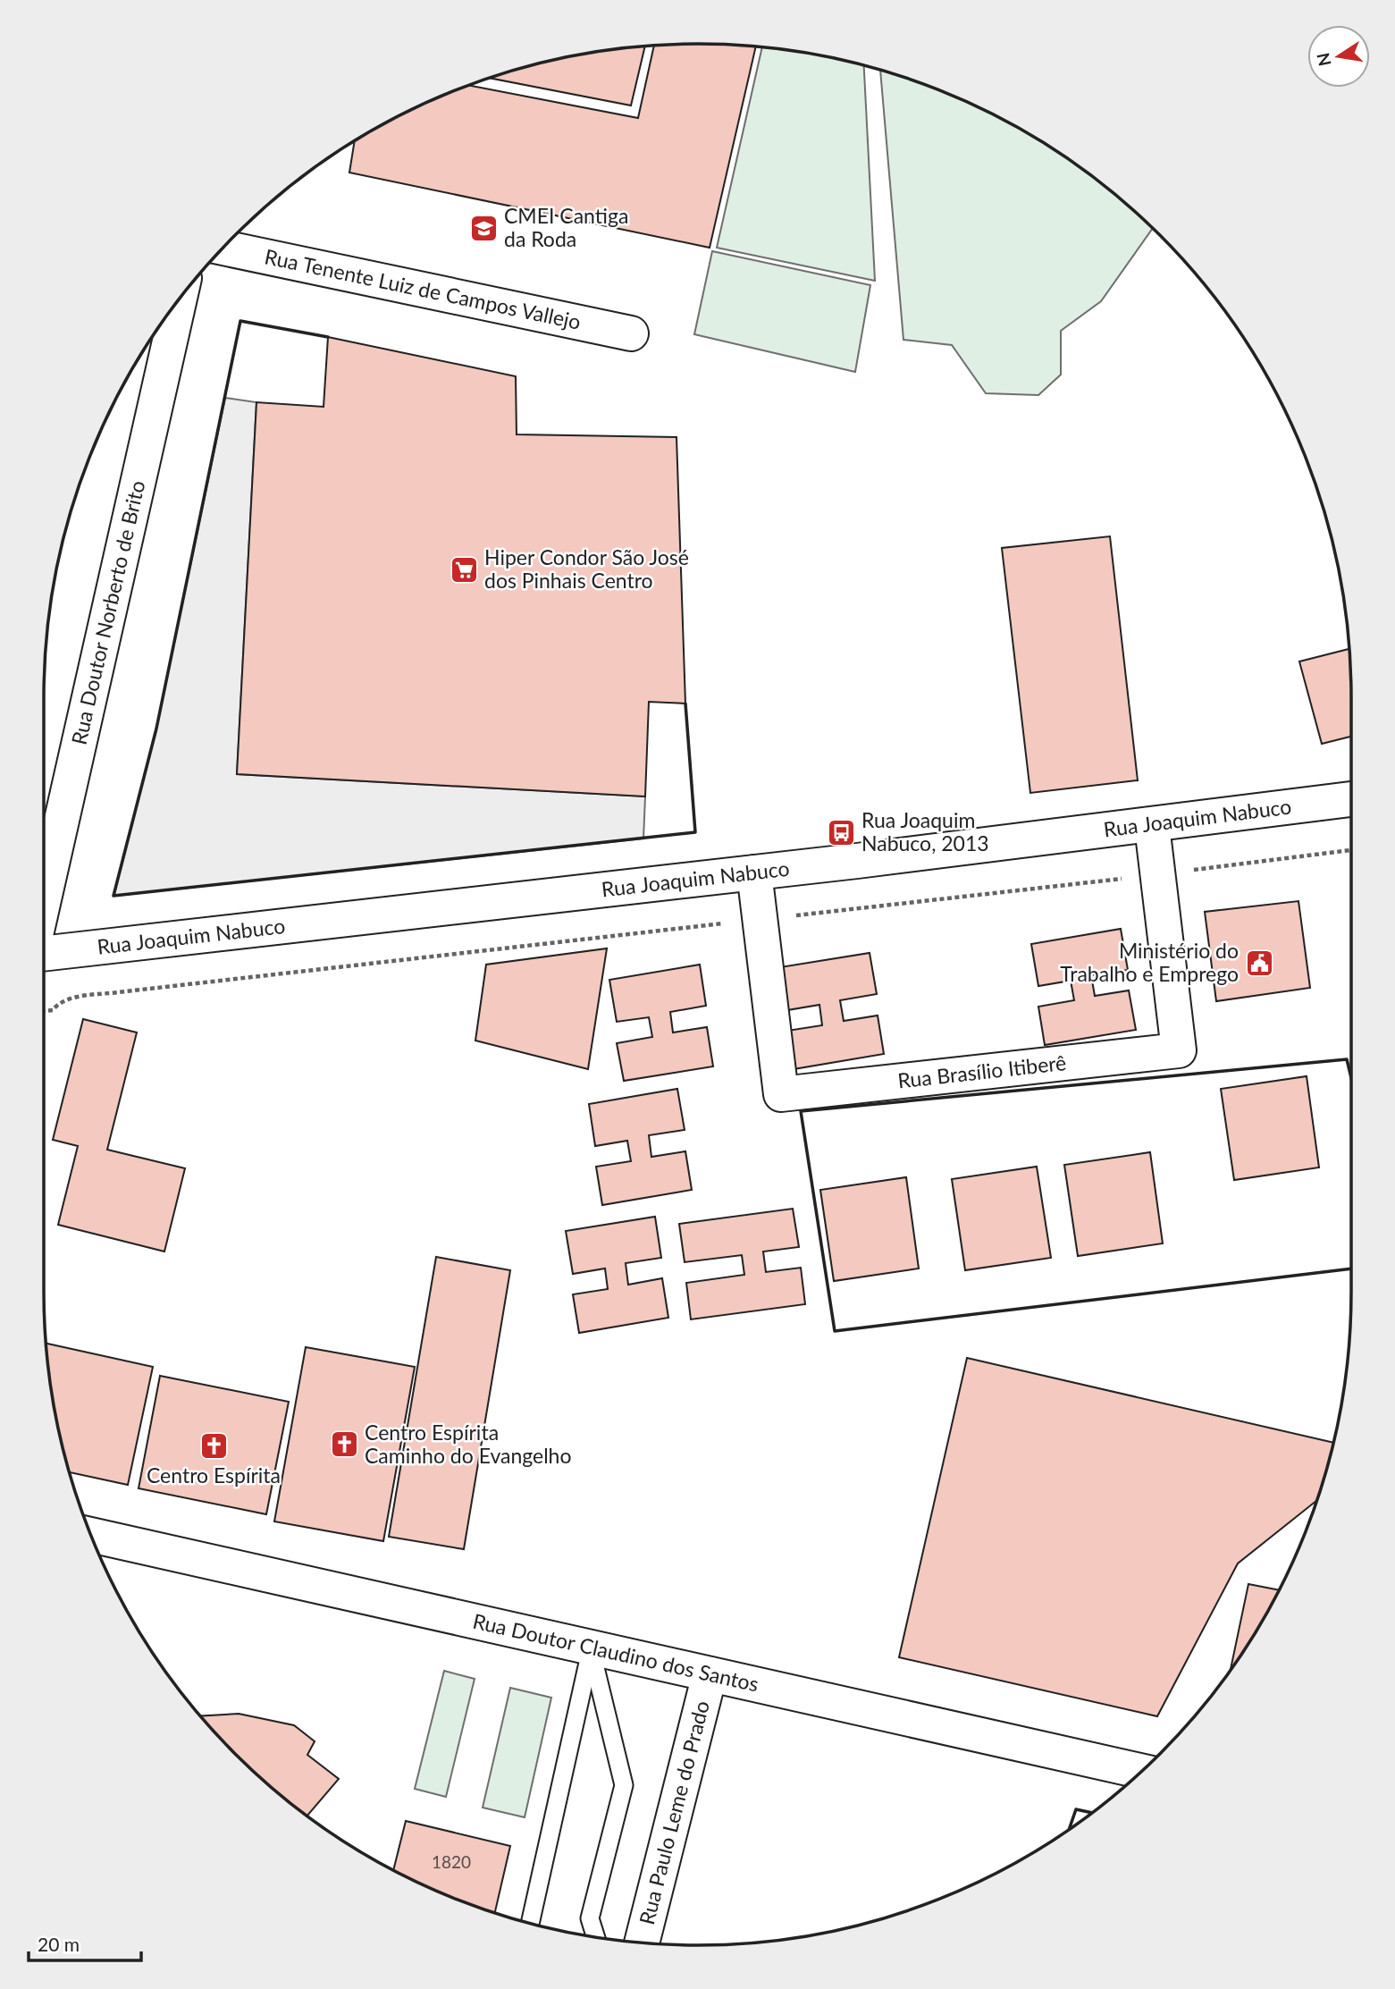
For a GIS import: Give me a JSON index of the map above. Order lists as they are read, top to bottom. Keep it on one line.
{"streets":{"main road":["Rua Tenente Luiz de Campos Vallejo","Rua Doutor Norberto de Brito","Rua Joaquim Nabuco","Rua Brasílio Itiberê","Rua Doutor Claudino dos Santos","Rua Paulo Leme do Prado"]},"crossings":[["Rua Joaquim Nabuco","Rua Brasílio Itiberê"],["Rua Doutor Claudino dos Santos","Rua Paulo Leme do Prado"]],"places":{"school or university":["CMEI Cantiga da Roda"],"supermarket":["Hiper Condor São José dos Pinhais Centro"],"bus stop":["Rua Joaquim Nabuco, 2013"],"public building":["Ministério do Trabalho e Emprego"],"church":["Centro Espírita Caminho do Evangelho","Centro Espírita"]},"house_numbers":["1820"],"scale_bar":"20 m","north":"left"}
